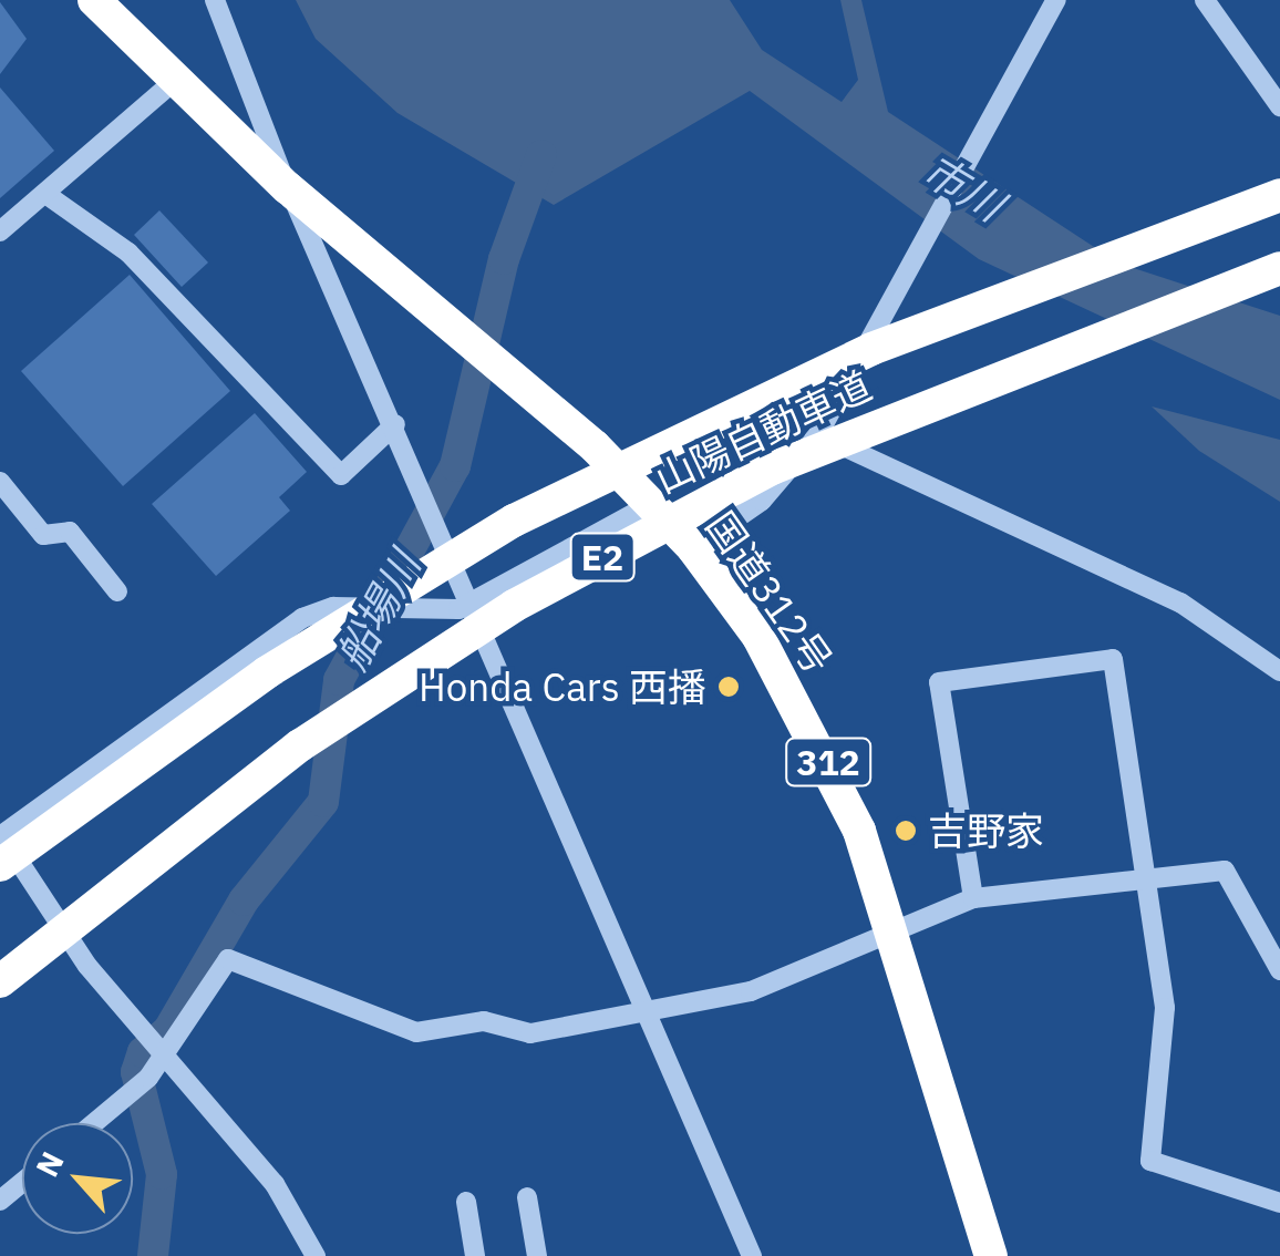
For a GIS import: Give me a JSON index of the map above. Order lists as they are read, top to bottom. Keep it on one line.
{"streets":{"highway":["山陽自動車道","E2","国道312号","312"]},"water":["市川","船場川"],"places":["Honda Cars 西播","吉野家"],"north":"top left"}
